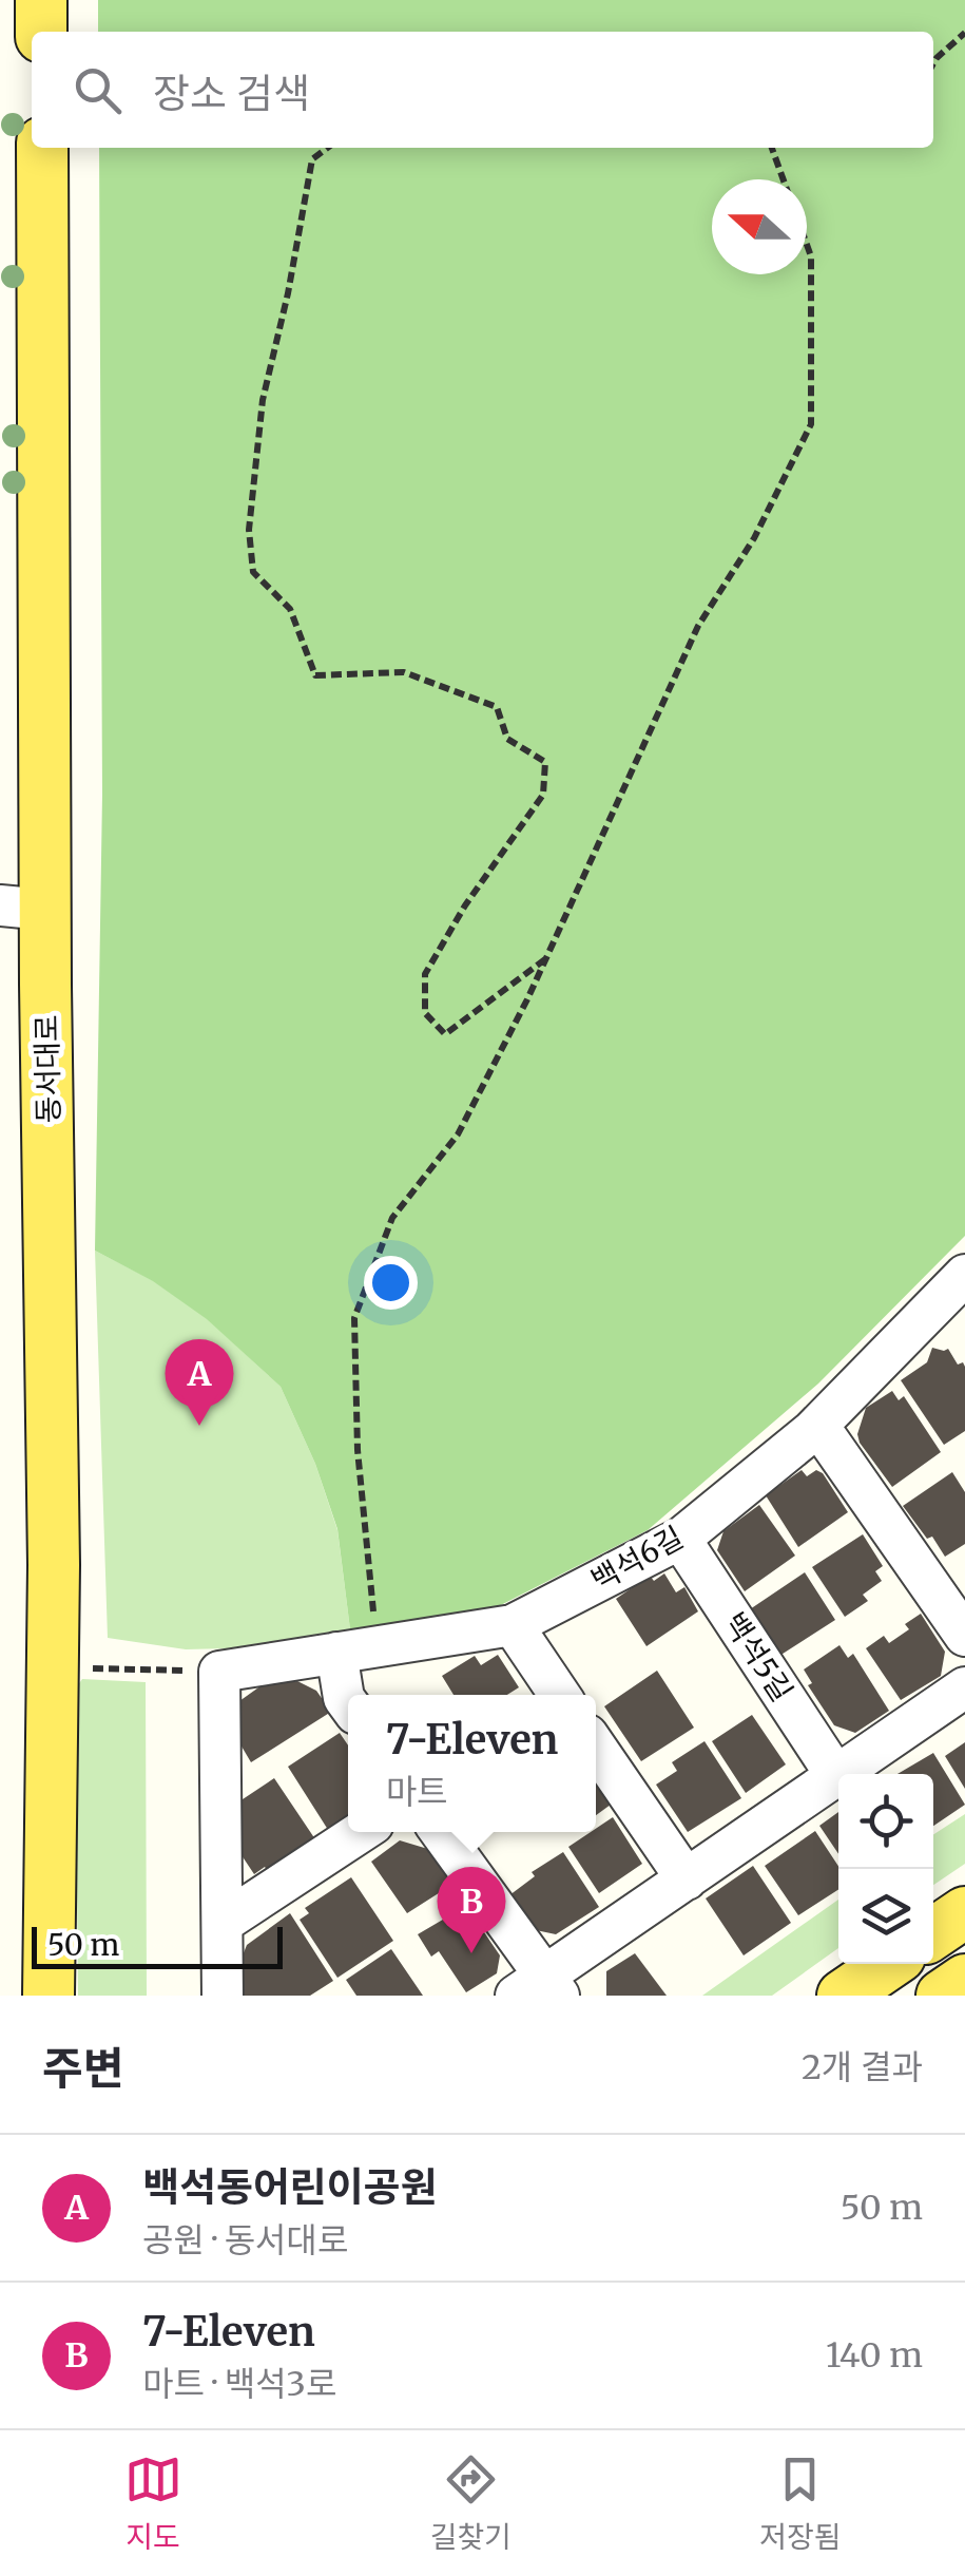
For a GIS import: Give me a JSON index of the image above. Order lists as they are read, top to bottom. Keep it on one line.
{"streets":{"main road":["동서대로"],"street":["백석6길","백석5길"]},"crossings":[["백석6길","백석5길"]],"scale_bar":"50 m","north":"left","page":{"search":"장소 검색","pins":["A","B"],"popup":["7-Eleven","마트"],"scale":"50 m","heading":["주변","2개 결과"],"list":[{"mark":"A","name":"백석동어린이공원","note":"공원 · 동서대로","value":"50 m"},{"mark":"B","name":"7-Eleven","note":"마트 · 백석3로","value":"140 m"}],"nav":["지도","길찾기","저장됨"]}}
